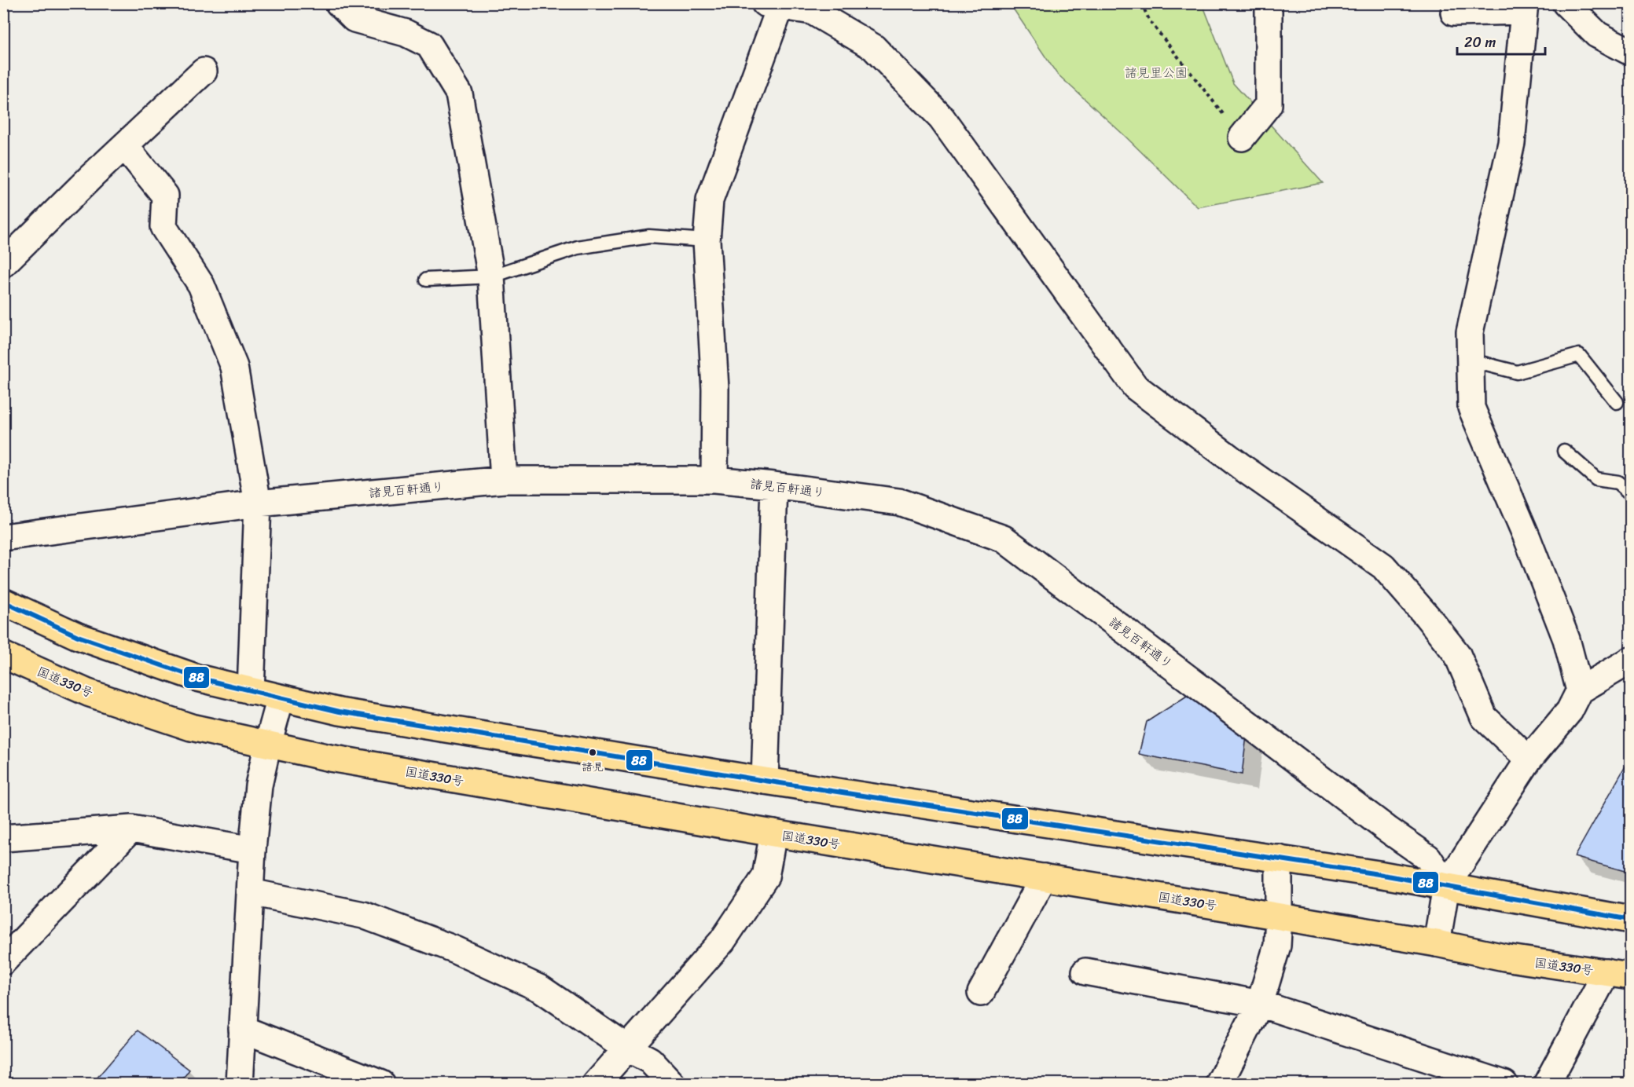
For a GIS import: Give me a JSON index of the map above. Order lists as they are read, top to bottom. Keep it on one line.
{"streets":{"highway":["国道330号"],"street":["諸見百軒通り"]},"parks":["諸見里公園"],"places":["諸見"],"lines":["transit line 88"],"scale_bar":"20 m"}
